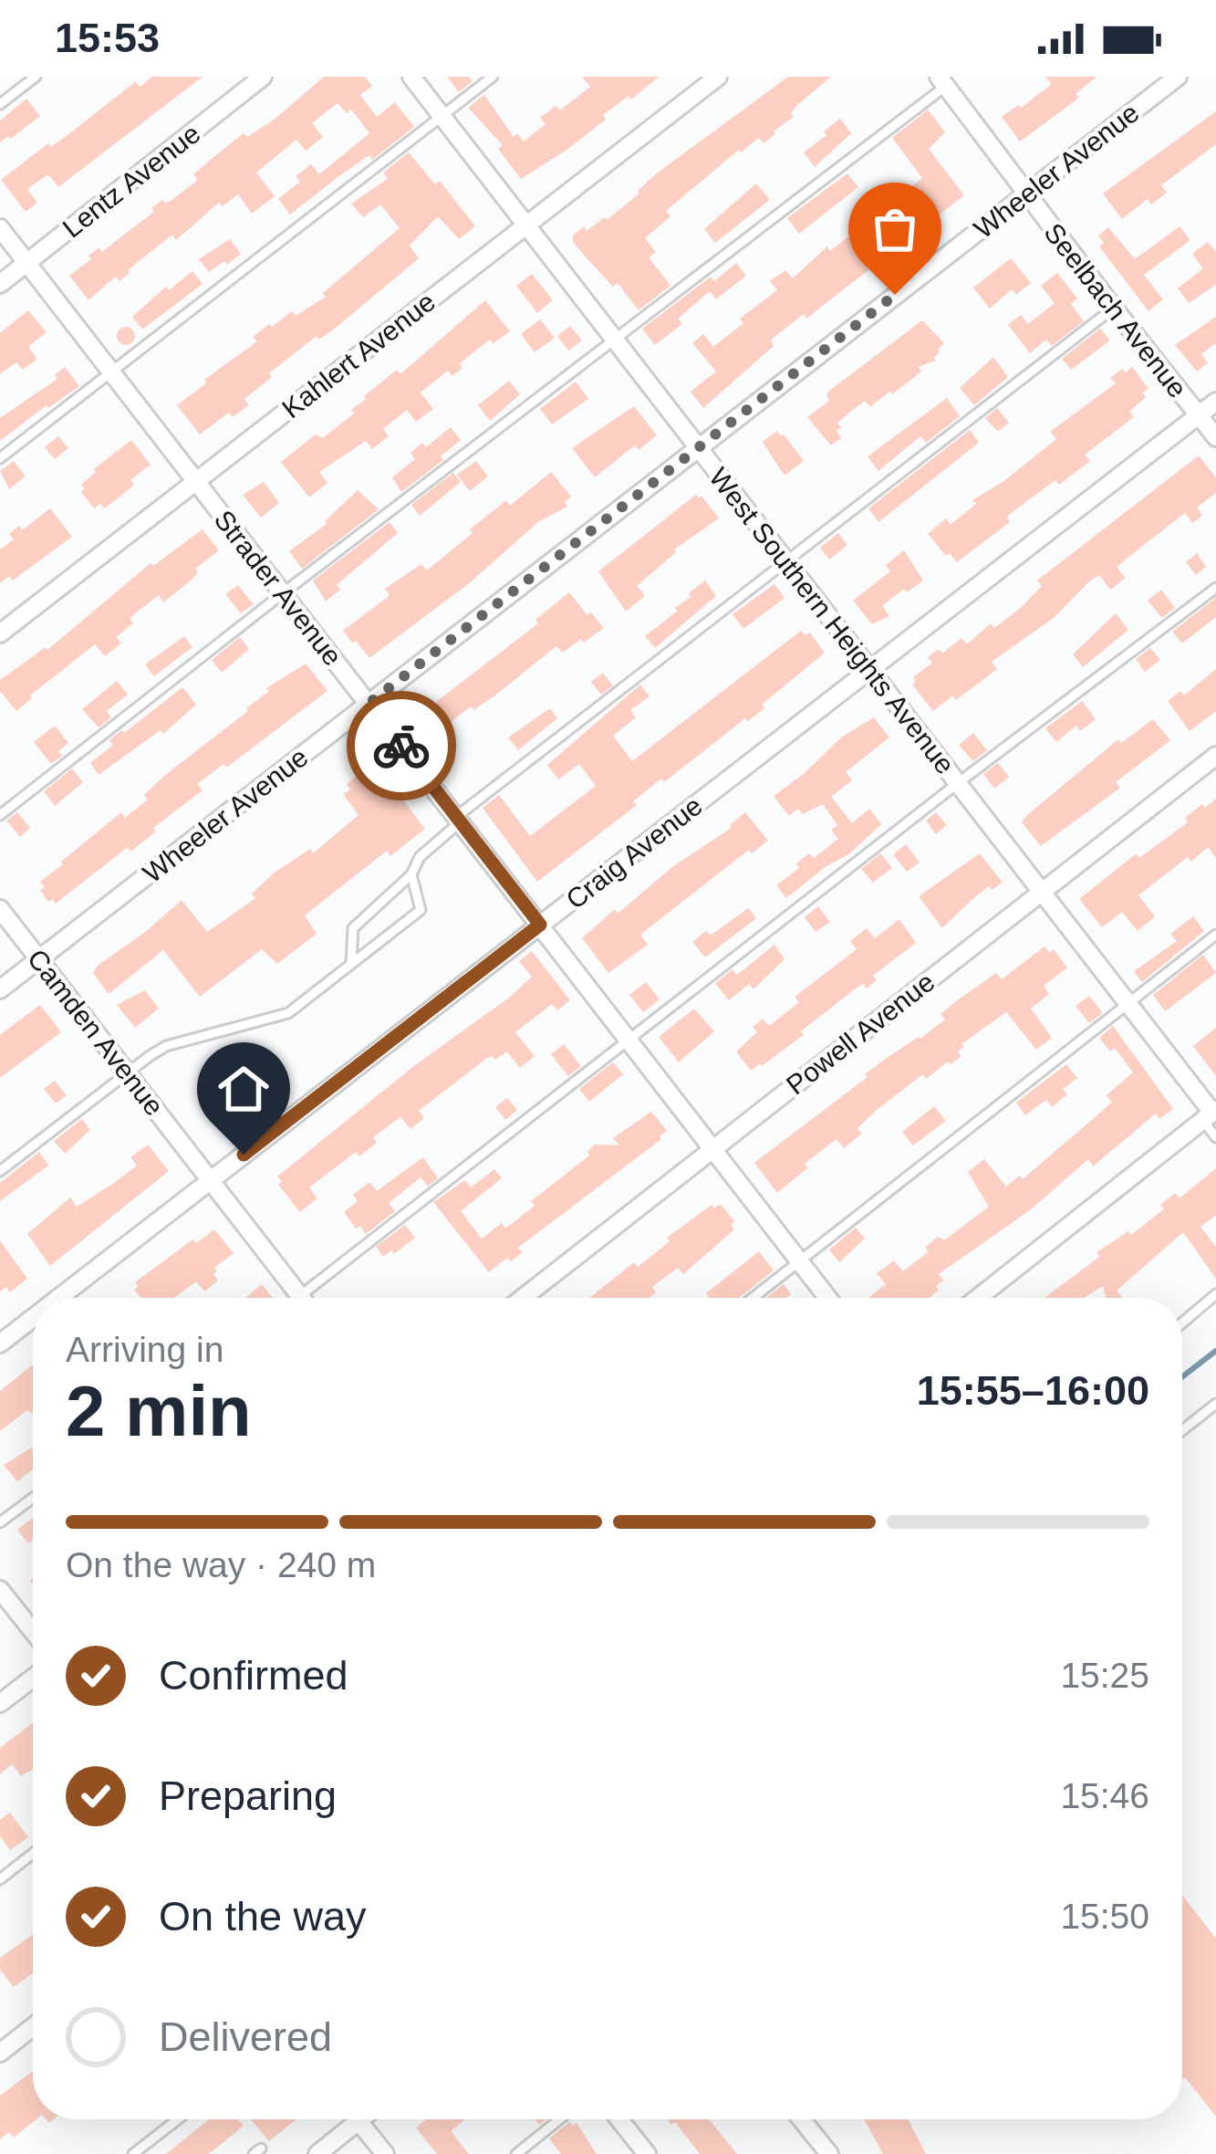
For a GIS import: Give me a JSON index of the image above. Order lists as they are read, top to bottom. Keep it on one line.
{"streets":{"street":["Wheeler Avenue","Lentz Avenue","Seelbach Avenue","Kahlert Avenue","Strader Avenue","West Southern Heights Avenue","Craig Avenue","Camden Avenue","Powell Avenue"]},"crossings":[["Wheeler Avenue","Seelbach Avenue"],["Wheeler Avenue","Strader Avenue"],["Wheeler Avenue","West Southern Heights Avenue"],["Wheeler Avenue","Camden Avenue"],["Lentz Avenue","Strader Avenue"],["Seelbach Avenue","Craig Avenue"],["Kahlert Avenue","Strader Avenue"],["Kahlert Avenue","West Southern Heights Avenue"],["Strader Avenue","Craig Avenue"],["Strader Avenue","Powell Avenue"],["West Southern Heights Avenue","Craig Avenue"],["West Southern Heights Avenue","Powell Avenue"],["Craig Avenue","Camden Avenue"]],"page":{"status":"15:53","heading":["2 min","Arriving in","15:55–16:00"],"bar":"On the way · 240 m","list":[["Confirmed","15:25"],["Preparing","15:46"],["On the way","15:50"],"Delivered"]}}
